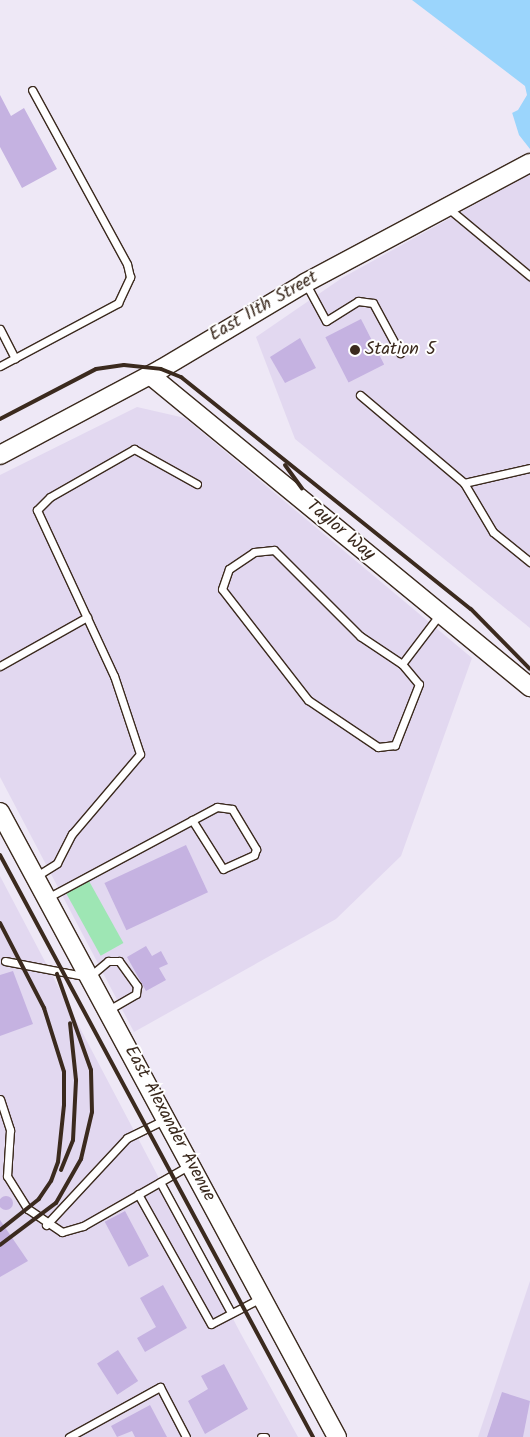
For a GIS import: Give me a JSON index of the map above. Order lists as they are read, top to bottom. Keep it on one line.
{"streets":{"street":["East 11th Street","Taylor Way","East Alexander Avenue"]},"crossings":[["East 11th Street","Taylor Way"]],"places":["Station 5"]}
